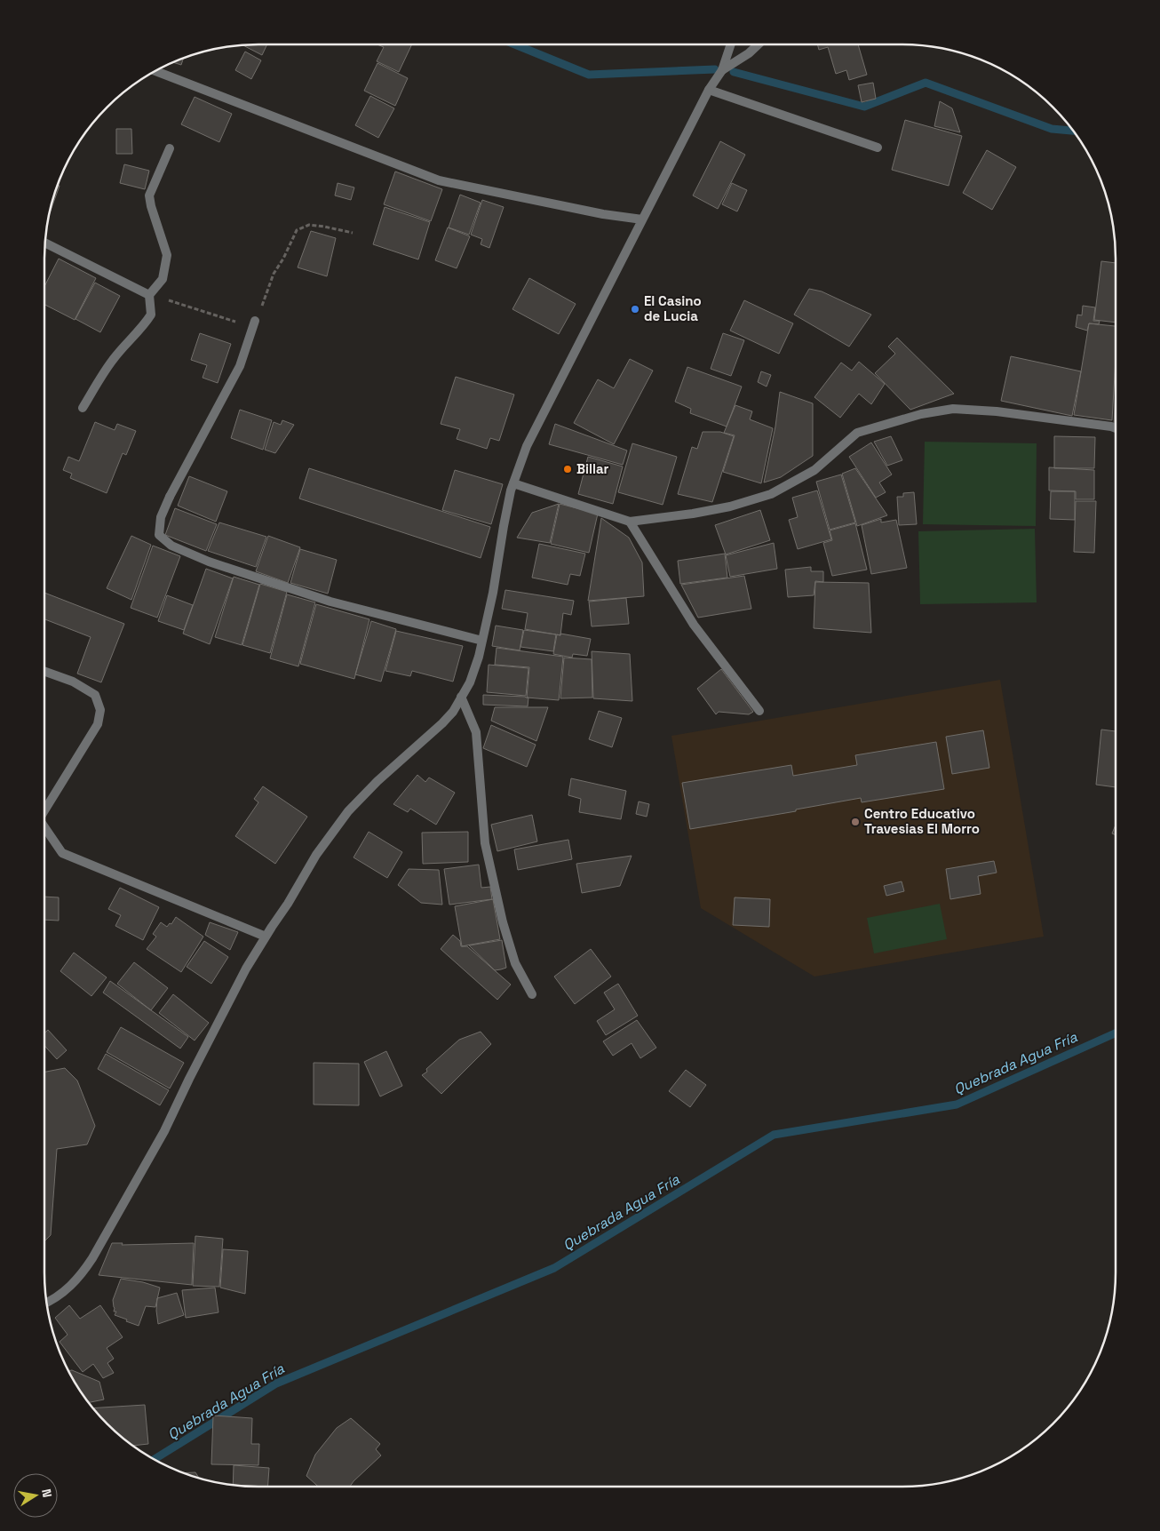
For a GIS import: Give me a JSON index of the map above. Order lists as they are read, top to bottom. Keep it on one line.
{"water":["Quebrada Agua Fría"],"places":["El Casino de Lucia","Billar","Centro Educativo Travesias El Morro"],"north":"right"}
